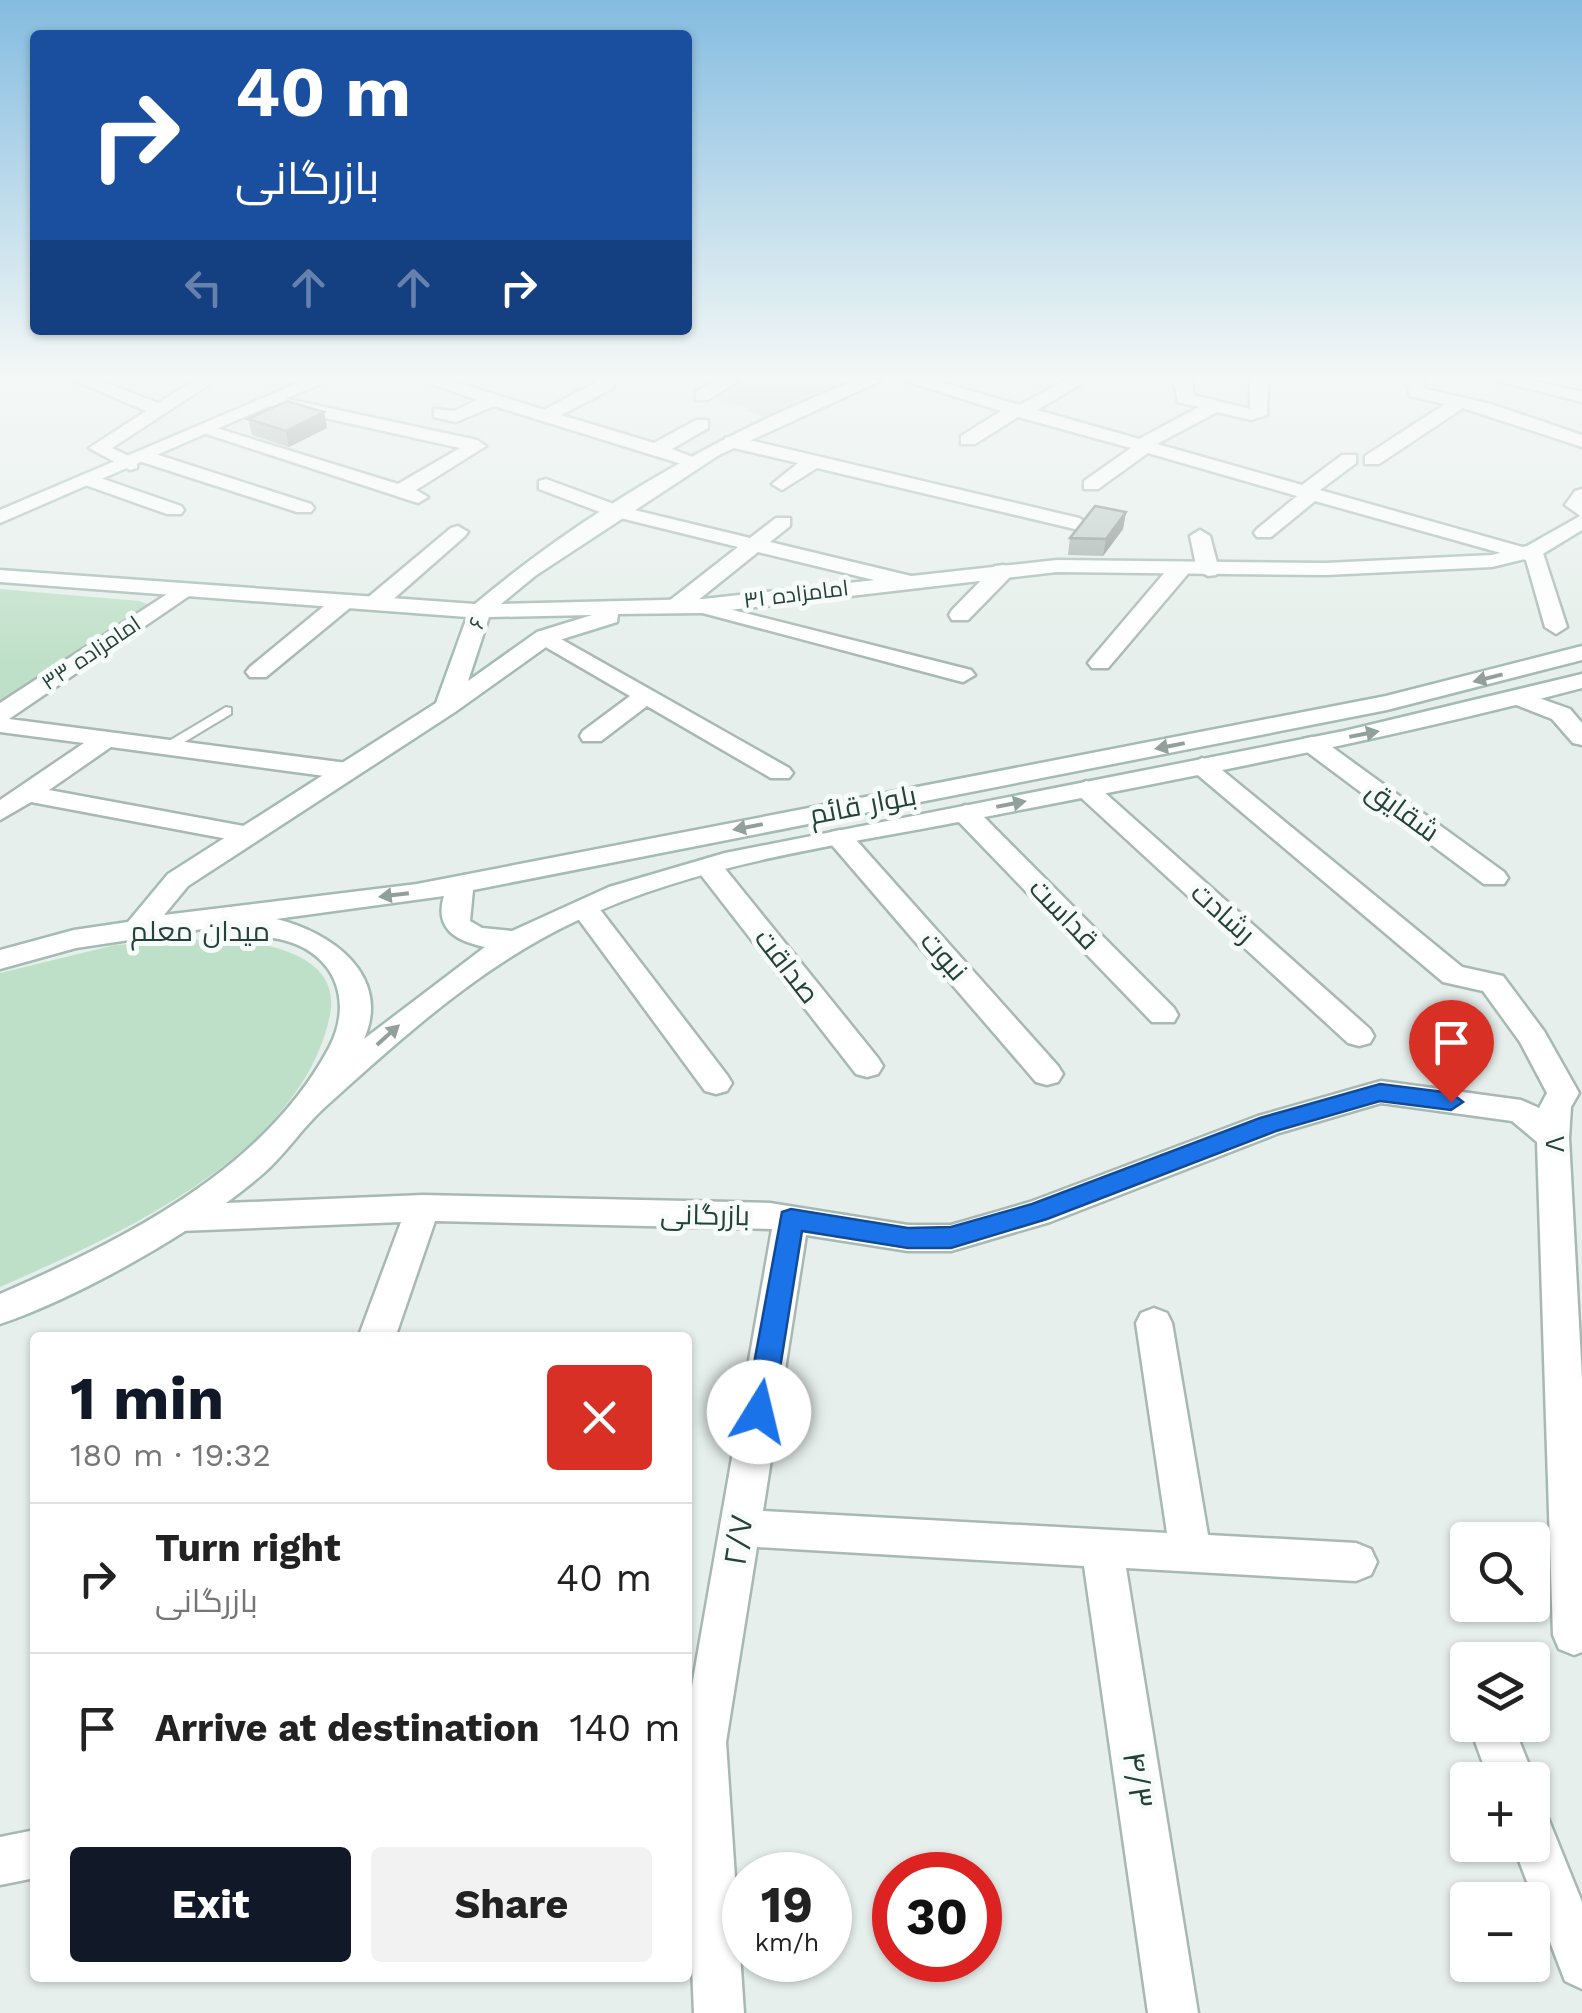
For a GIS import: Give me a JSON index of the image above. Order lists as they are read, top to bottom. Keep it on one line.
{"streets":{"street":["امامزاده ۳۱","۶","امامزاده ۳۳","بلوار قائم","شقایق","رشادت","قداست","میدان معلم","نبوت","صداقت","۸","بازرگانی","۲/۷","۴/۳"]},"crossings":[["امامزاده ۳۱","۶"],["امامزاده ۳۱","امامزاده ۳۳"],["بلوار قائم","شقایق"],["بلوار قائم","رشادت"],["بلوار قائم","قداست"],["بلوار قائم","میدان معلم"],["بلوار قائم","نبوت"],["بلوار قائم","صداقت"],["بلوار قائم","۸"],["میدان معلم","بازرگانی"],["۸","بازرگانی"],["بازرگانی","۲/۷"]],"page":{"turn":["40 m","بازرگانی"],"heading":["1 min","180 m · 19:32"],"list":[{"name":"Turn right","note":"بازرگانی","value":"40 m"},{"name":"Arrive at destination","value":"140 m"}],"map_buttons":["+","−"],"buttons":["Exit","Share"],"speed":"19 km/h","limit":"30"}}
